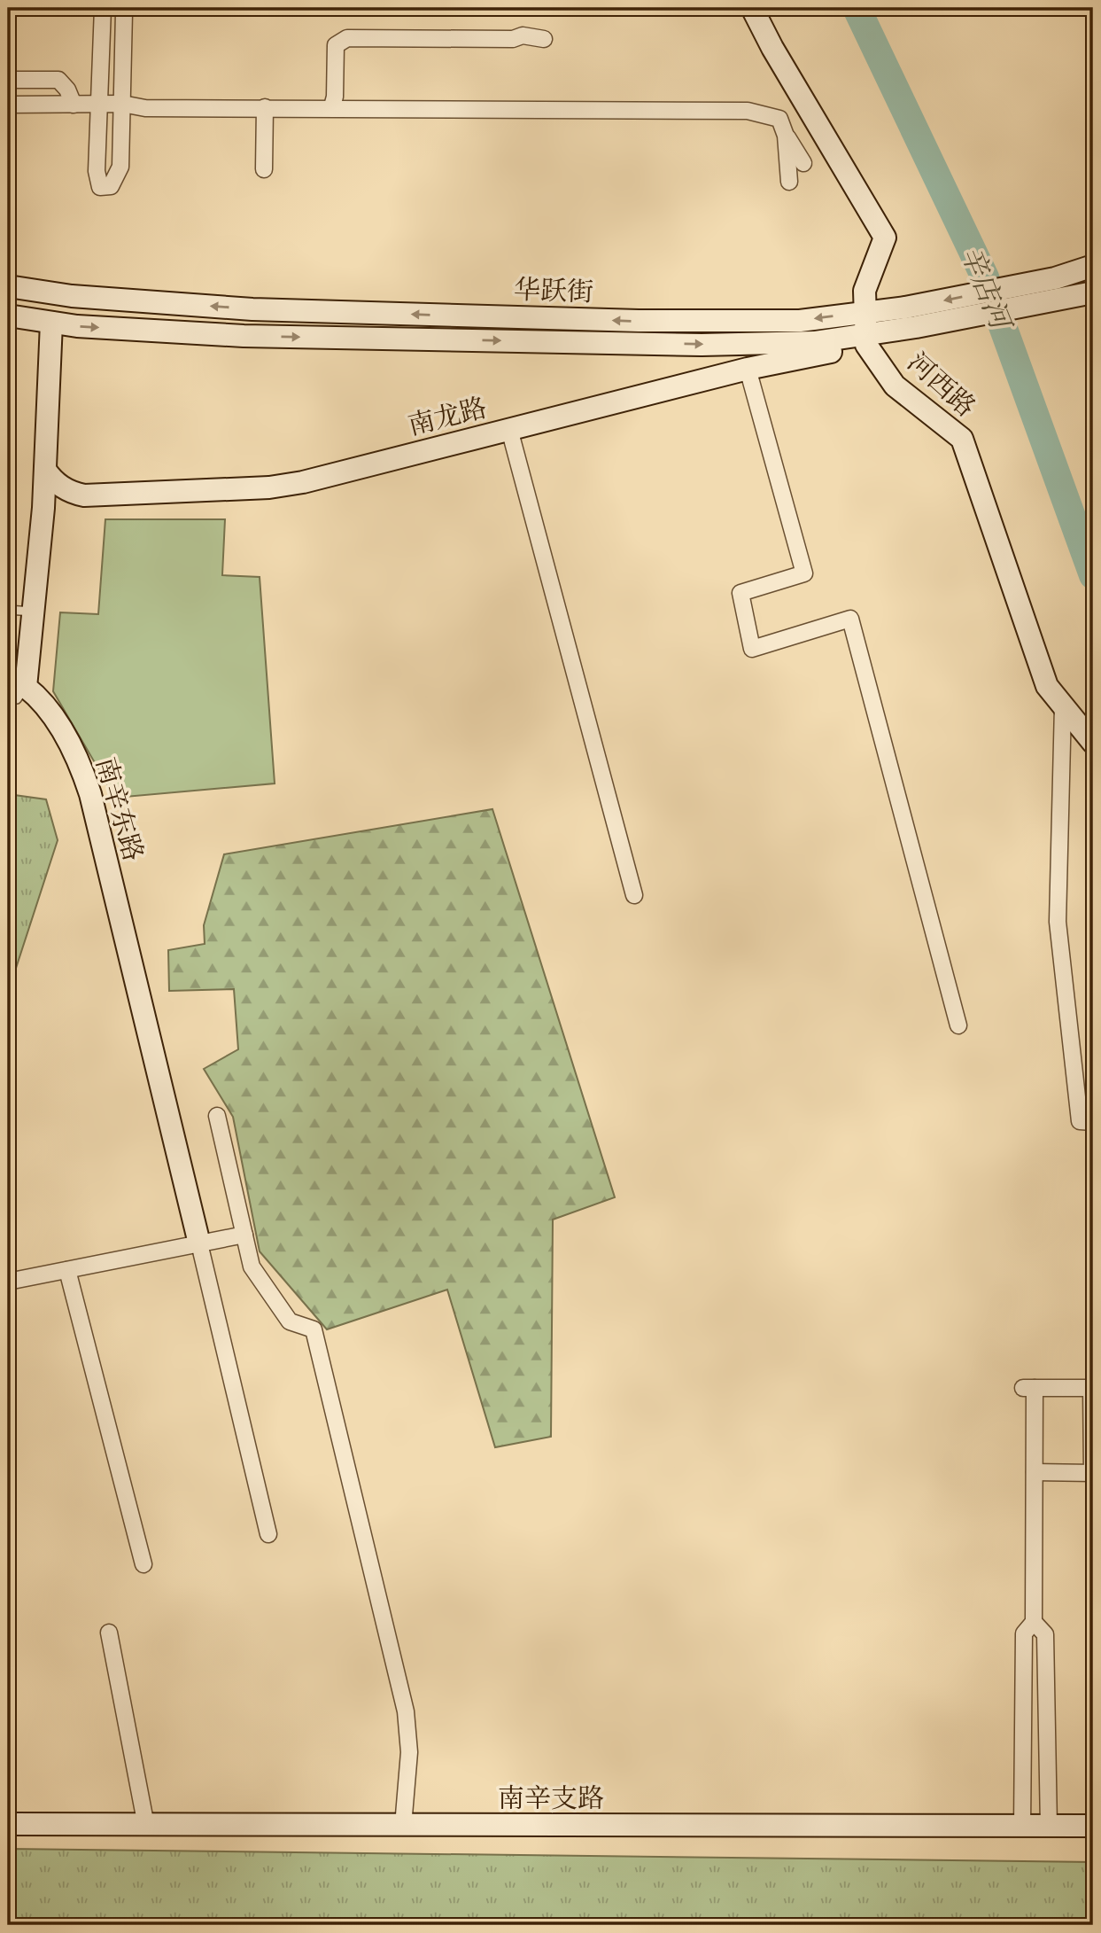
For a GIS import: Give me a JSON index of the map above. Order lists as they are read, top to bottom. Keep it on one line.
{"streets":{"street":["华跃街","河西路","南龙路","南辛东路","南辛支路"]},"crossings":[["华跃街","河西路"],["华跃街","南龙路"],["河西路","南龙路"]],"water":["辛店河"]}
